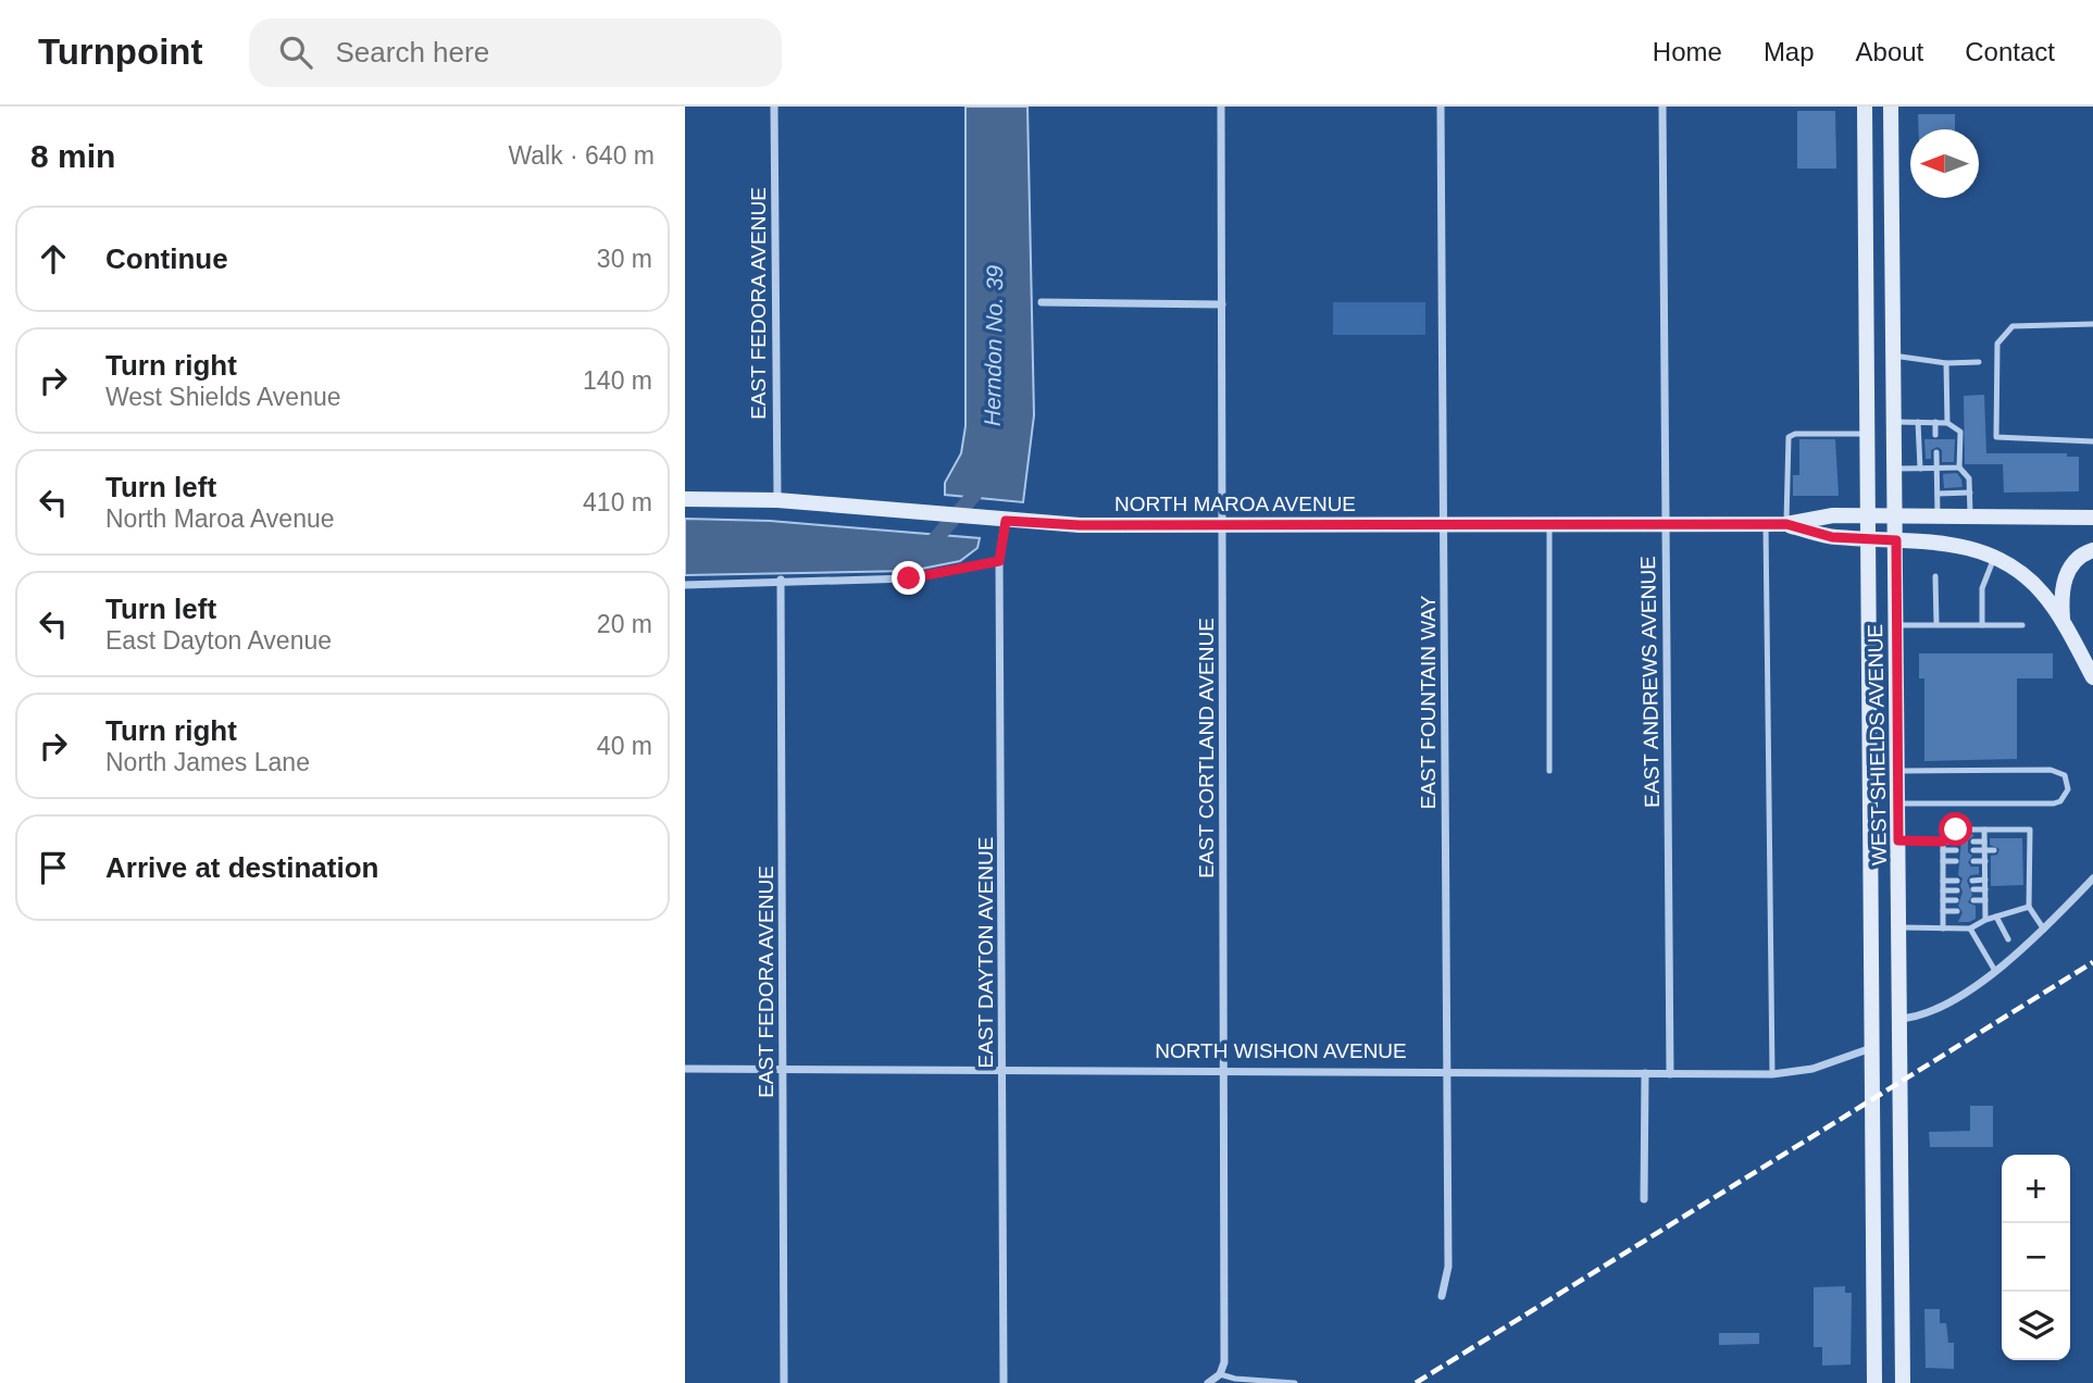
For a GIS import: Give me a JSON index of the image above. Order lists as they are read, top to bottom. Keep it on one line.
{"streets":{"main road":["NORTH MAROA AVENUE","WEST SHIELDS AVENUE"],"street":["EAST FEDORA AVENUE","EAST ANDREWS AVENUE","EAST FOUNTAIN WAY","EAST CORTLAND AVENUE","EAST DAYTON AVENUE","NORTH WISHON AVENUE"]},"crossings":[["EAST FEDORA AVENUE","NORTH MAROA AVENUE"],["EAST FEDORA AVENUE","NORTH WISHON AVENUE"],["NORTH MAROA AVENUE","EAST ANDREWS AVENUE"],["NORTH MAROA AVENUE","EAST FOUNTAIN WAY"],["NORTH MAROA AVENUE","WEST SHIELDS AVENUE"],["NORTH MAROA AVENUE","EAST CORTLAND AVENUE"],["NORTH MAROA AVENUE","EAST DAYTON AVENUE"],["EAST ANDREWS AVENUE","NORTH WISHON AVENUE"],["EAST FOUNTAIN WAY","NORTH WISHON AVENUE"],["WEST SHIELDS AVENUE","NORTH WISHON AVENUE"],["EAST CORTLAND AVENUE","NORTH WISHON AVENUE"],["EAST DAYTON AVENUE","NORTH WISHON AVENUE"]],"water":["Herndon No. 39"],"north":"left","page":{"header":"Turnpoint","search":"Search here","nav":["Home","Map","About","Contact"],"heading":["8 min","Walk · 640 m"],"list":[["Continue","30 m"],["Turn right","West Shields Avenue","140 m"],["Turn left","North Maroa Avenue","410 m"],["Turn left","East Dayton Avenue","20 m"],["Turn right","North James Lane","40 m"],"Arrive at destination"],"map_buttons":["+","−"]}}
